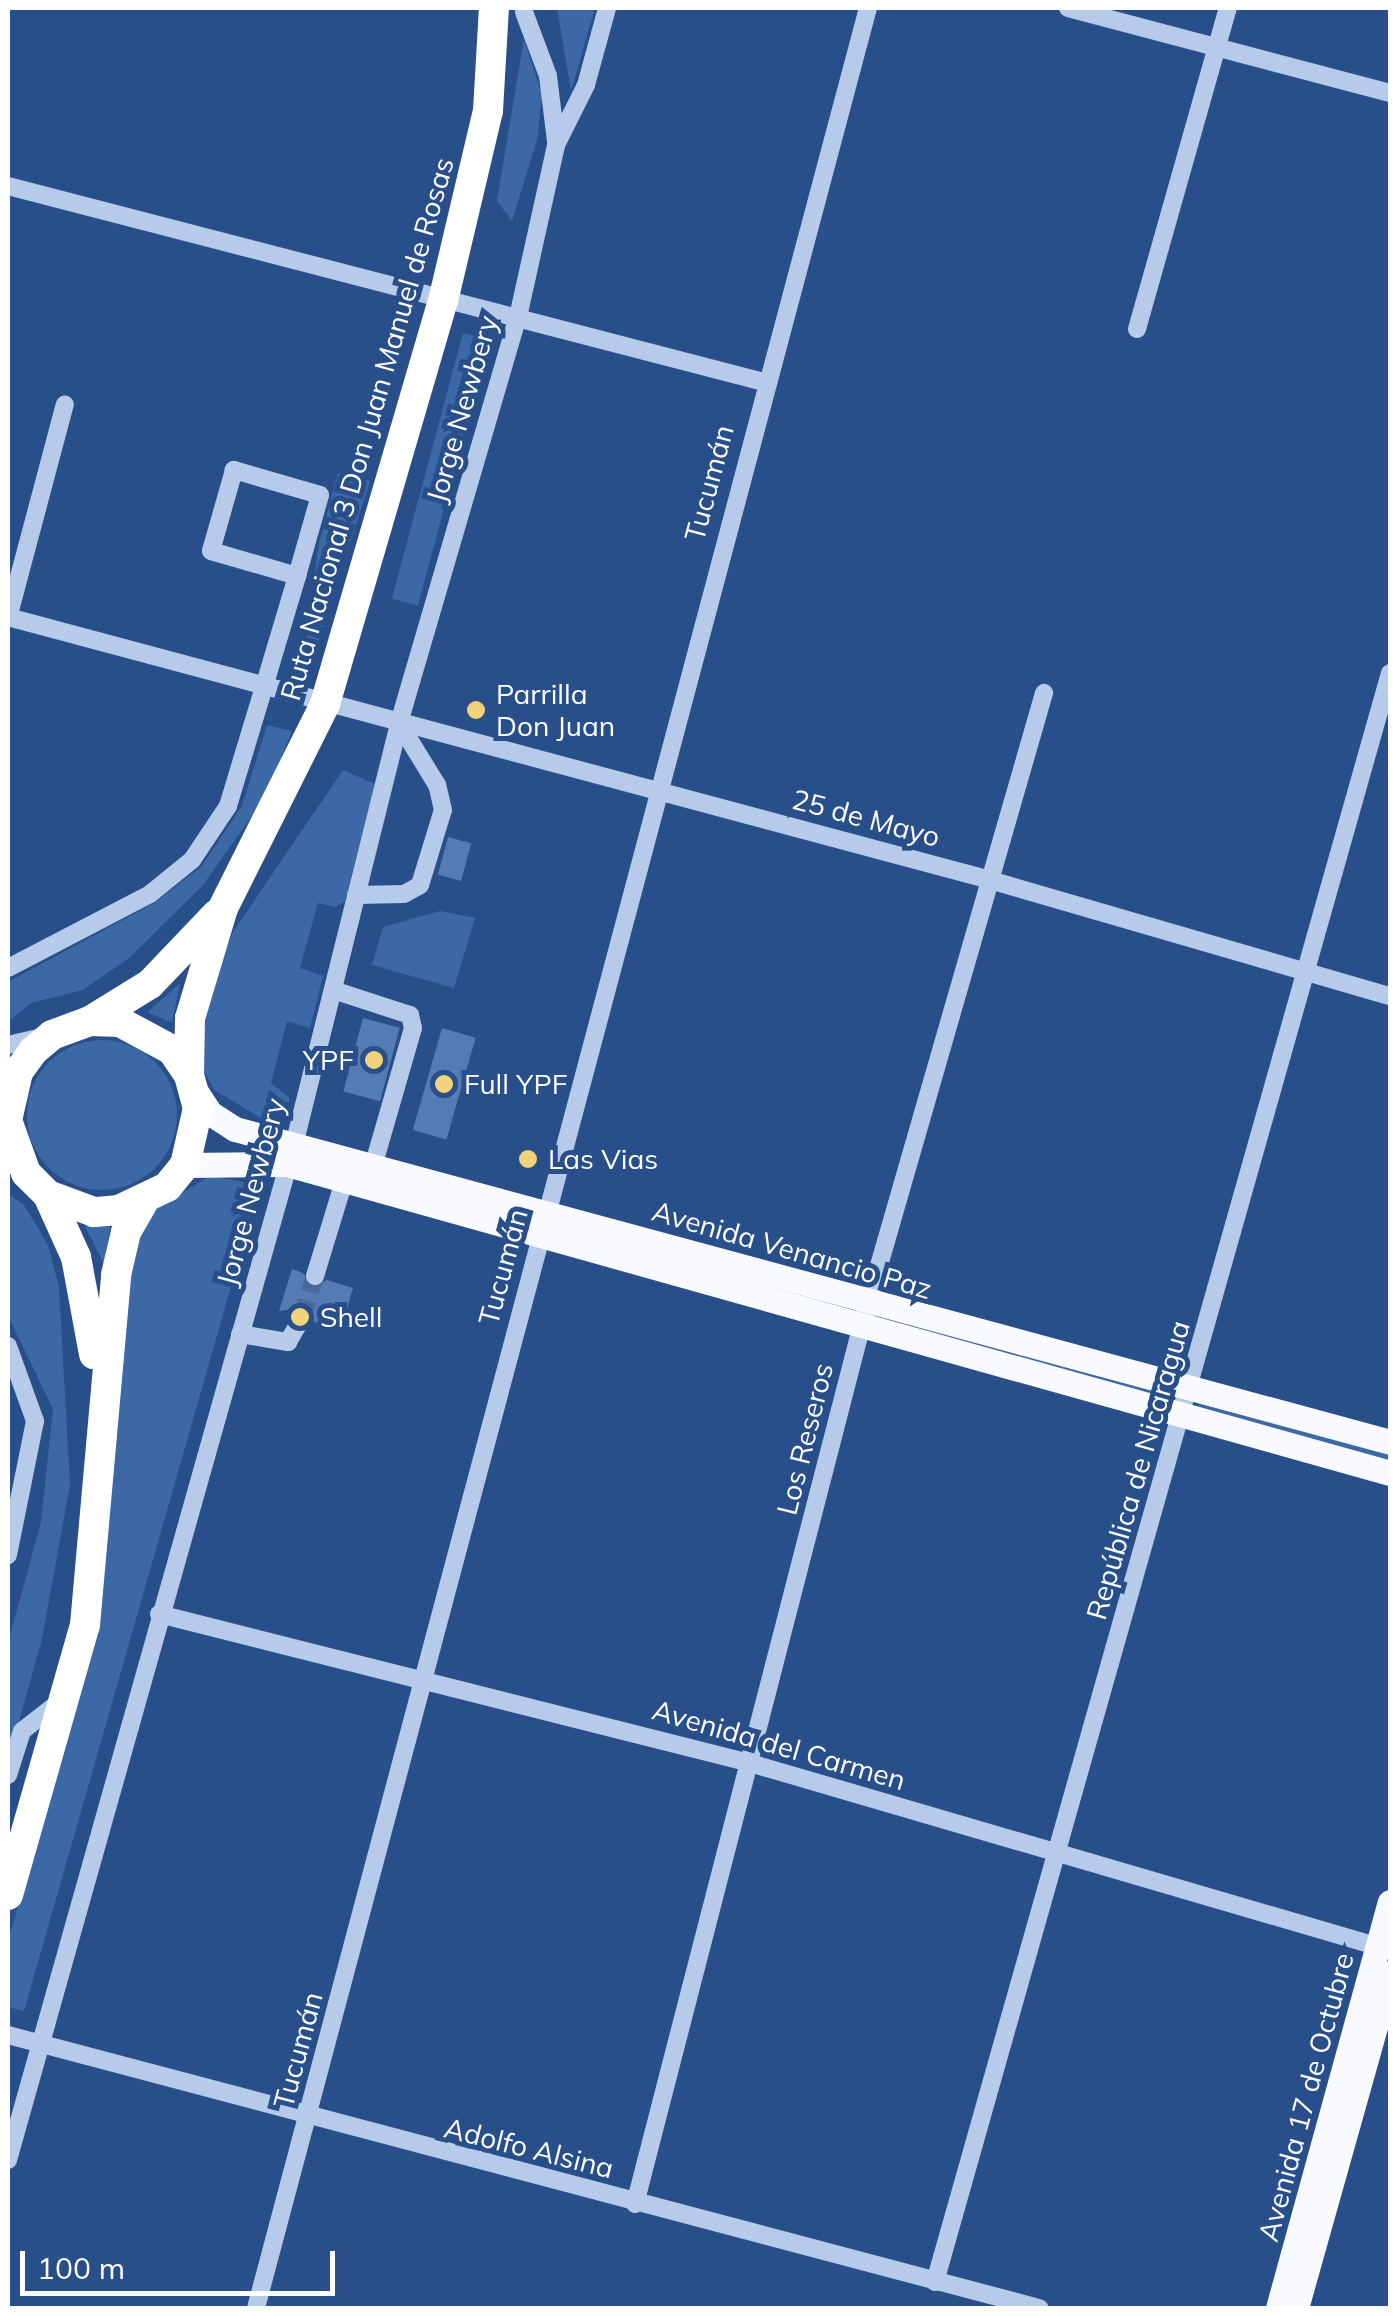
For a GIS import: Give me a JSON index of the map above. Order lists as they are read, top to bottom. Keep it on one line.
{"streets":{"highway":["Ruta Nacional 3 Don Juan Manuel de Rosas"],"main road":["Avenida Venancio Paz","Avenida 17 de Octubre"],"street":["Jorge Newbery","Tucumán","25 de Mayo","Los Reseros","República de Nicaragua","Avenida del Carmen","Adolfo Alsina"]},"crossings":[["Jorge Newbery","25 de Mayo"],["Jorge Newbery","Avenida Venancio Paz"],["Jorge Newbery","Avenida del Carmen"],["Jorge Newbery","Adolfo Alsina"],["Ruta Nacional 3 Don Juan Manuel de Rosas","25 de Mayo"],["Ruta Nacional 3 Don Juan Manuel de Rosas","Avenida Venancio Paz"],["Tucumán","25 de Mayo"],["Tucumán","Avenida Venancio Paz"],["Tucumán","Avenida del Carmen"],["Tucumán","Adolfo Alsina"],["25 de Mayo","Los Reseros"],["25 de Mayo","República de Nicaragua"],["Avenida Venancio Paz","Los Reseros"],["Avenida Venancio Paz","República de Nicaragua"],["Los Reseros","Avenida del Carmen"],["Los Reseros","Adolfo Alsina"],["República de Nicaragua","Avenida del Carmen"],["República de Nicaragua","Adolfo Alsina"],["Avenida del Carmen","Avenida 17 de Octubre"]],"places":["Parrilla Don Juan","YPF","Full YPF","Las Vias","Shell"],"scale_bar":"100 m"}
